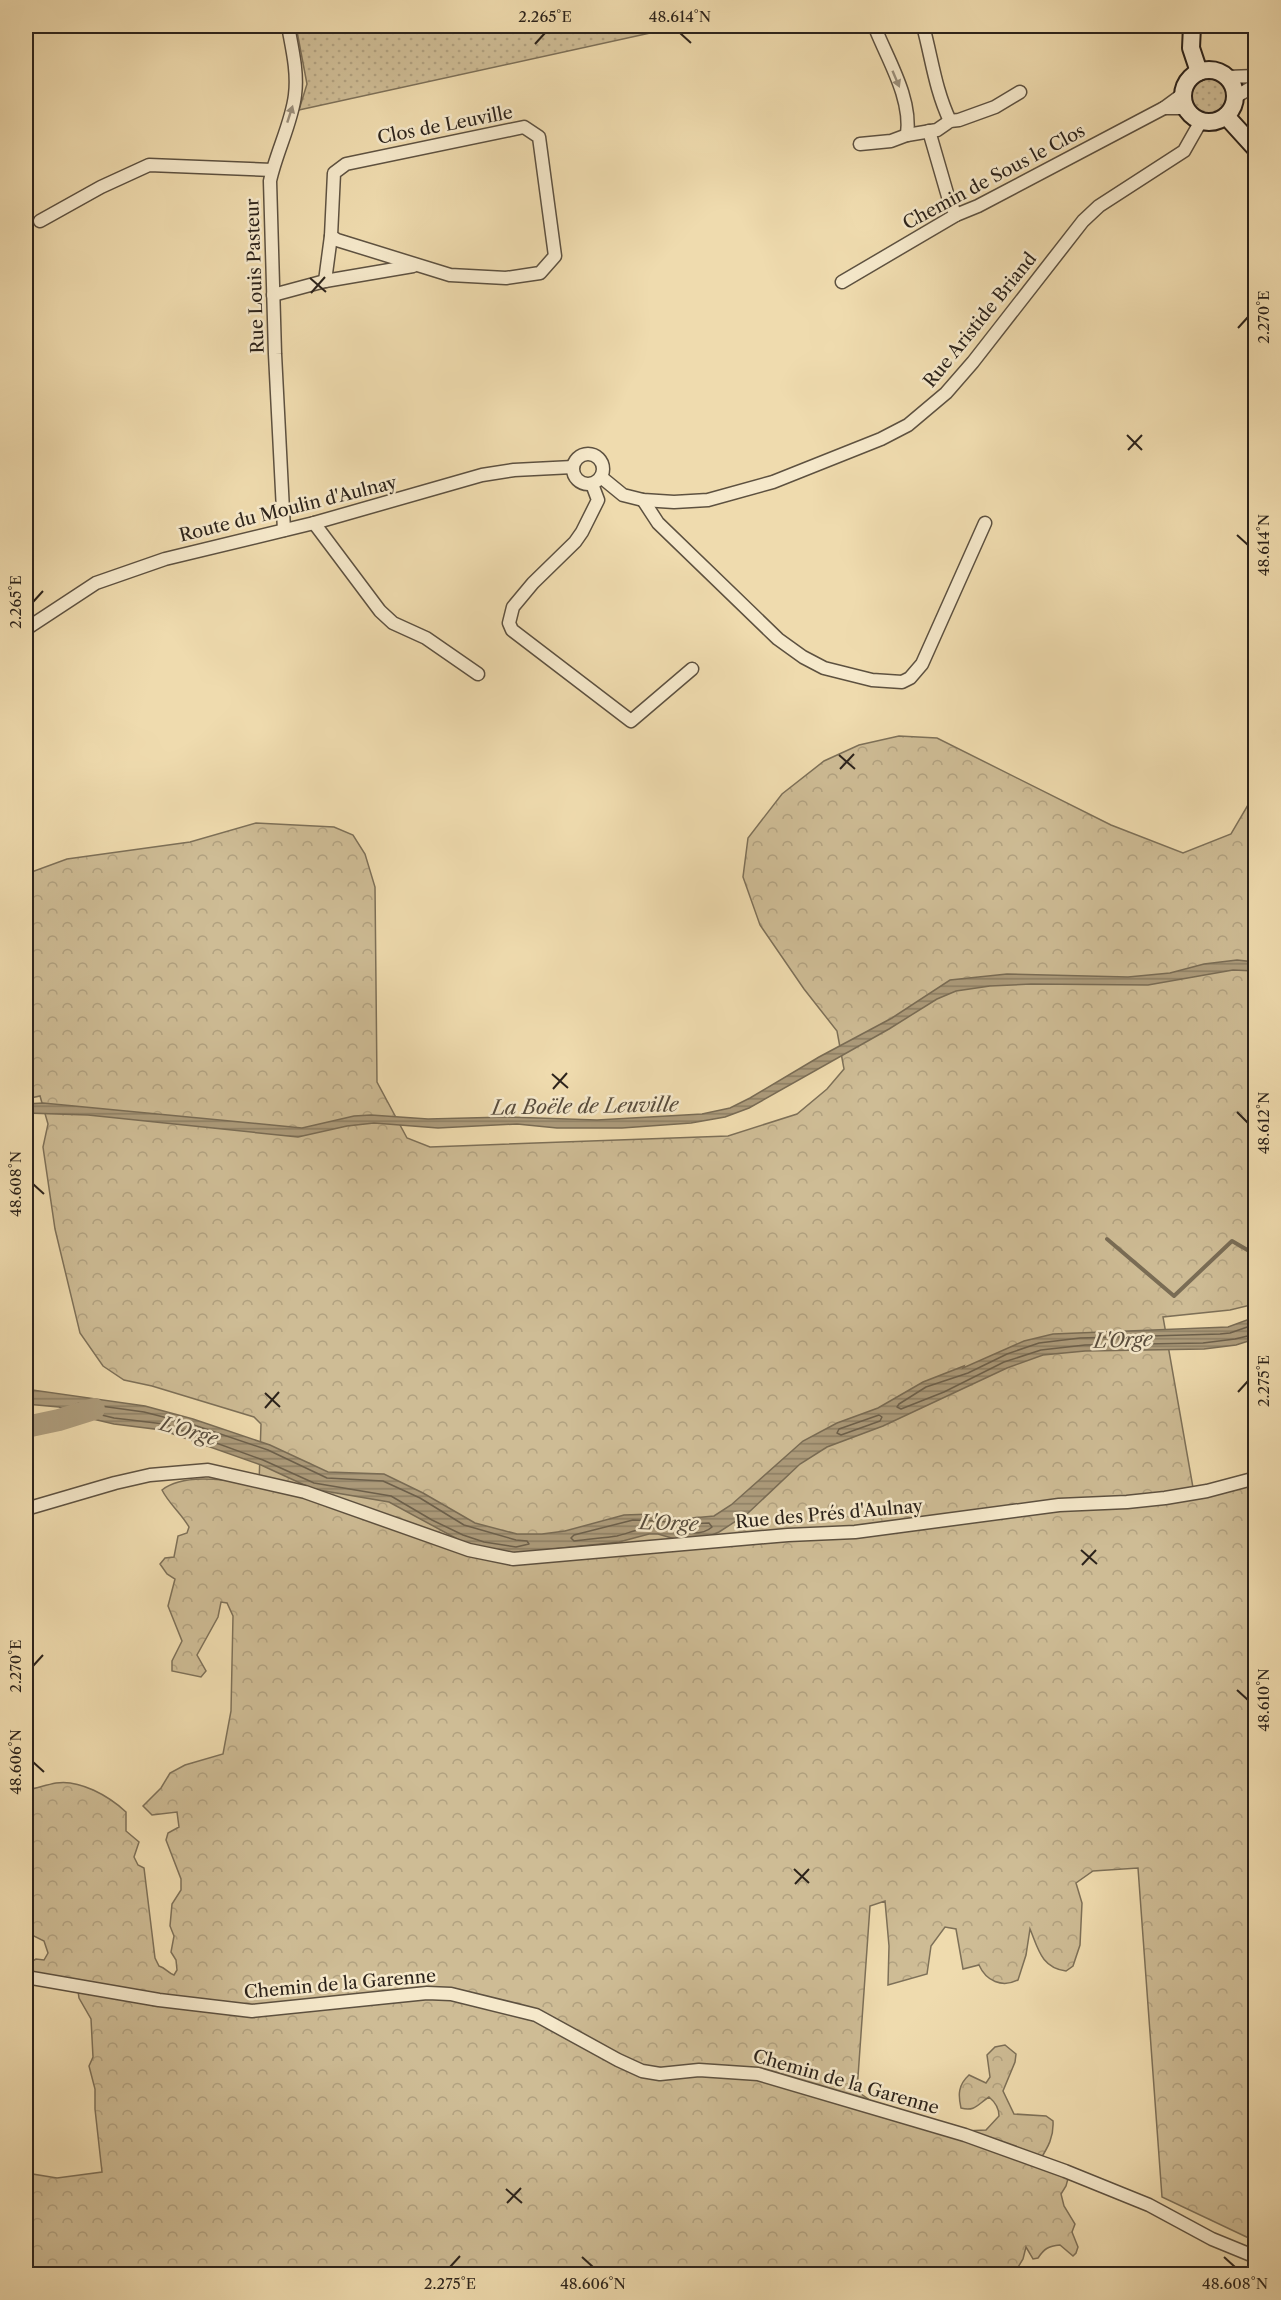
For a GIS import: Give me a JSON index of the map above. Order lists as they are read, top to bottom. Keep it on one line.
{"streets":{"street":["Clos de Leuville","Chemin de Sous le Clos","Rue Louis Pasteur","Rue Aristide Briand","Route du Moulin d'Aulnay","Rue des Prés d'Aulnay","Chemin de la Garenne"]},"crossings":[["Clos de Leuville","Rue Louis Pasteur"],["Chemin de Sous le Clos","Rue Aristide Briand"],["Rue Louis Pasteur","Route du Moulin d'Aulnay"],["Rue Aristide Briand","Route du Moulin d'Aulnay"]],"water":["La Boële de Leuville","L'Orge"],"coordinates":["2.265°E","48.614°N","2.270°E","48.612°N","48.608°N","2.275°E","48.610°N","48.606°N"]}
